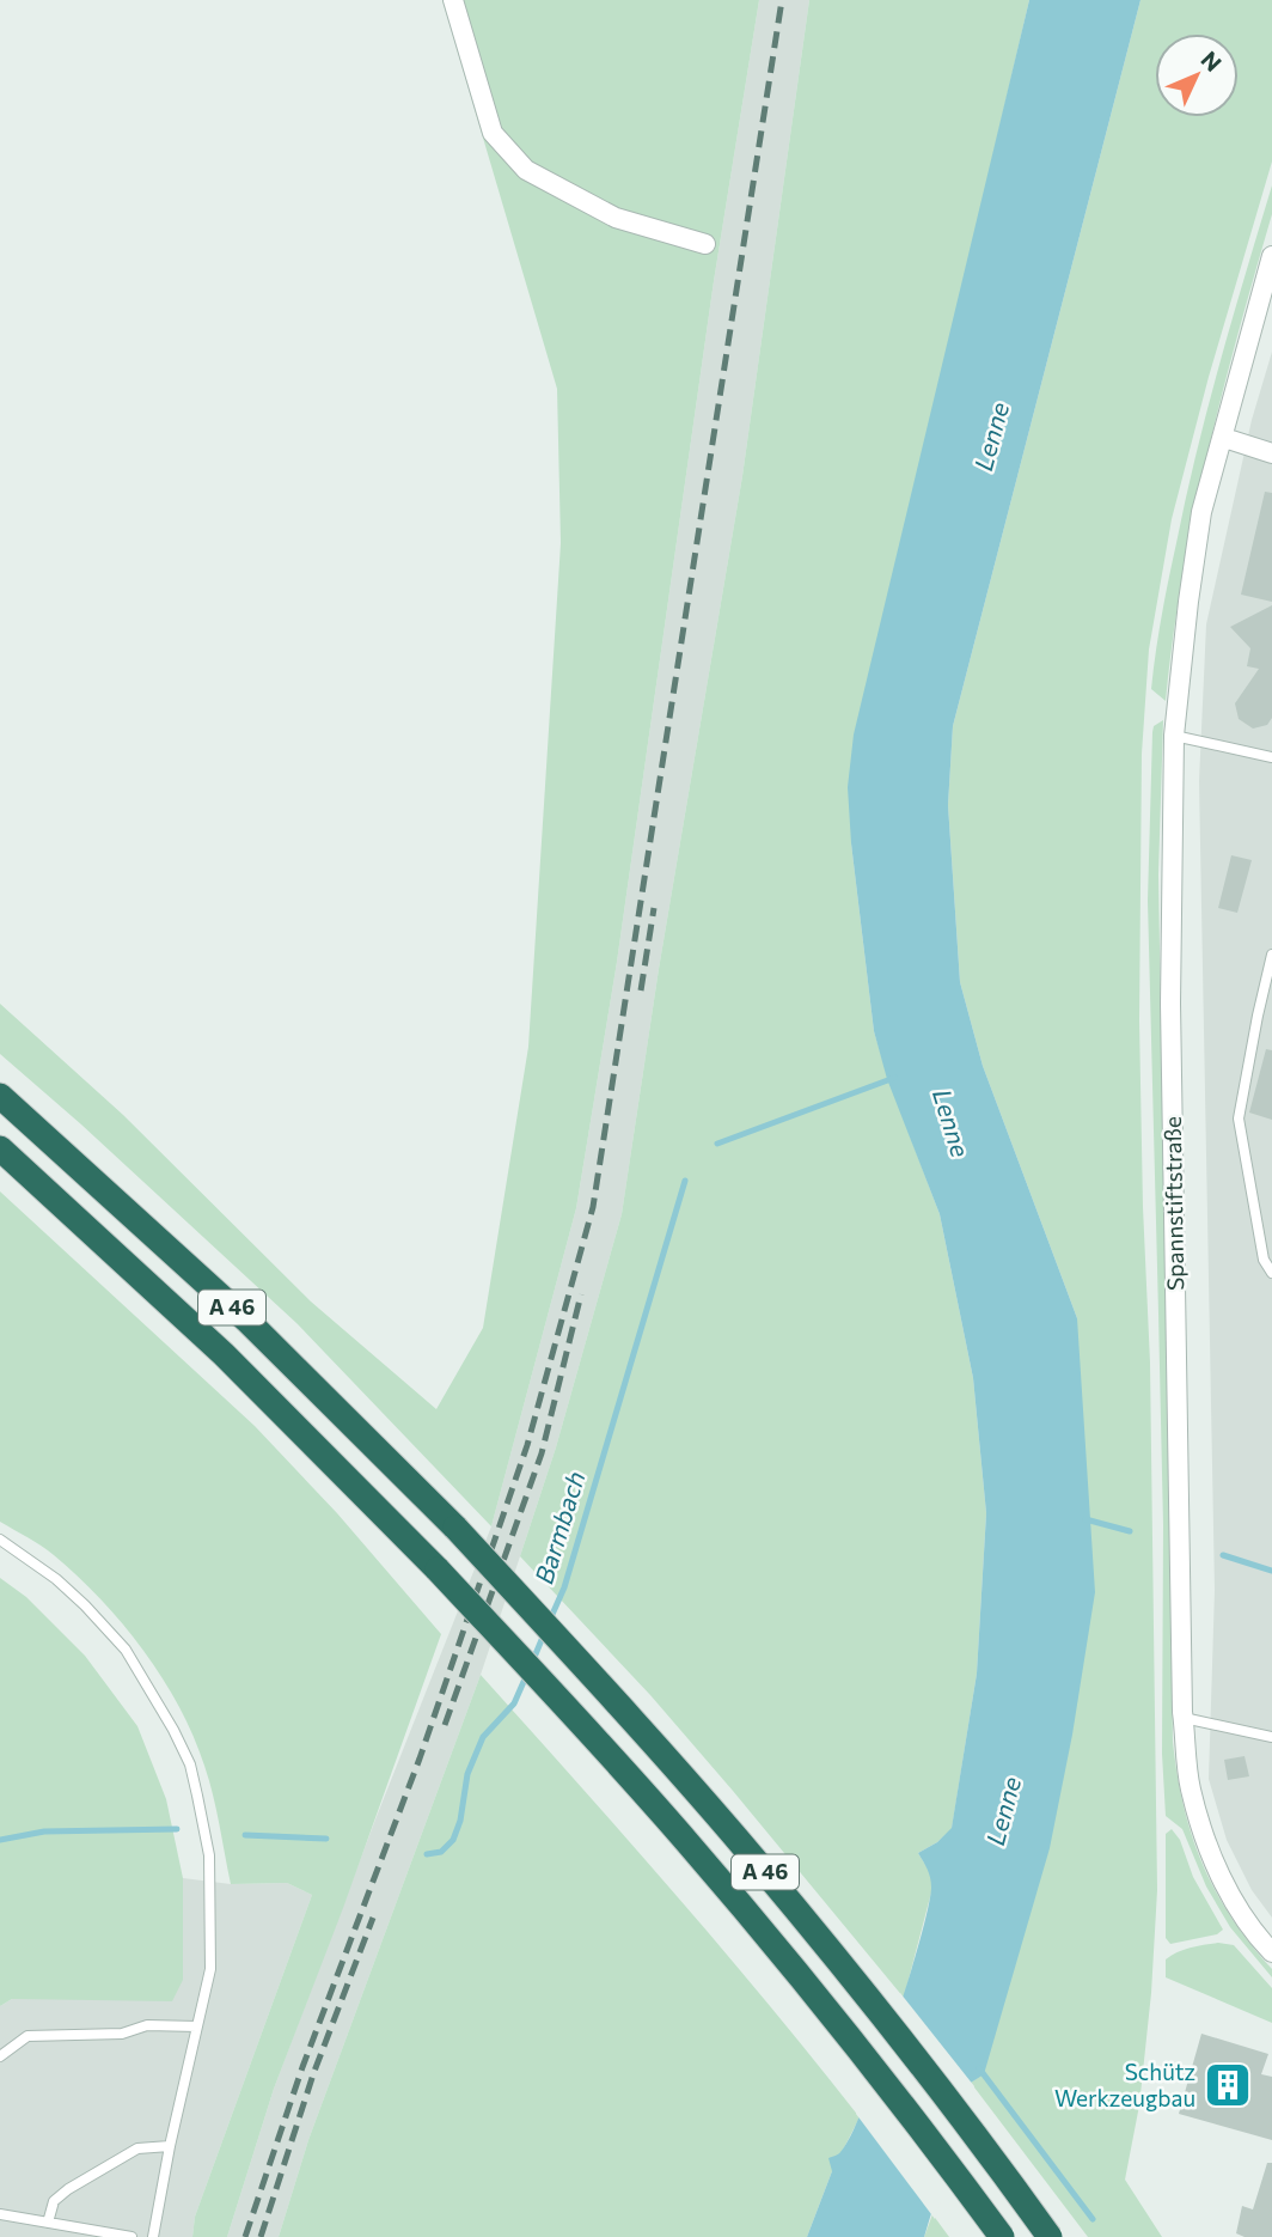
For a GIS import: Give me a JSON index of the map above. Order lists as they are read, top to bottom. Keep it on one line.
{"streets":{"highway":["A 46"],"street":["Spannstiftstraße"]},"water":["Lenne","Barmbach"],"places":{"building":["Schütz Werkzeugbau"]},"north":"top right"}
